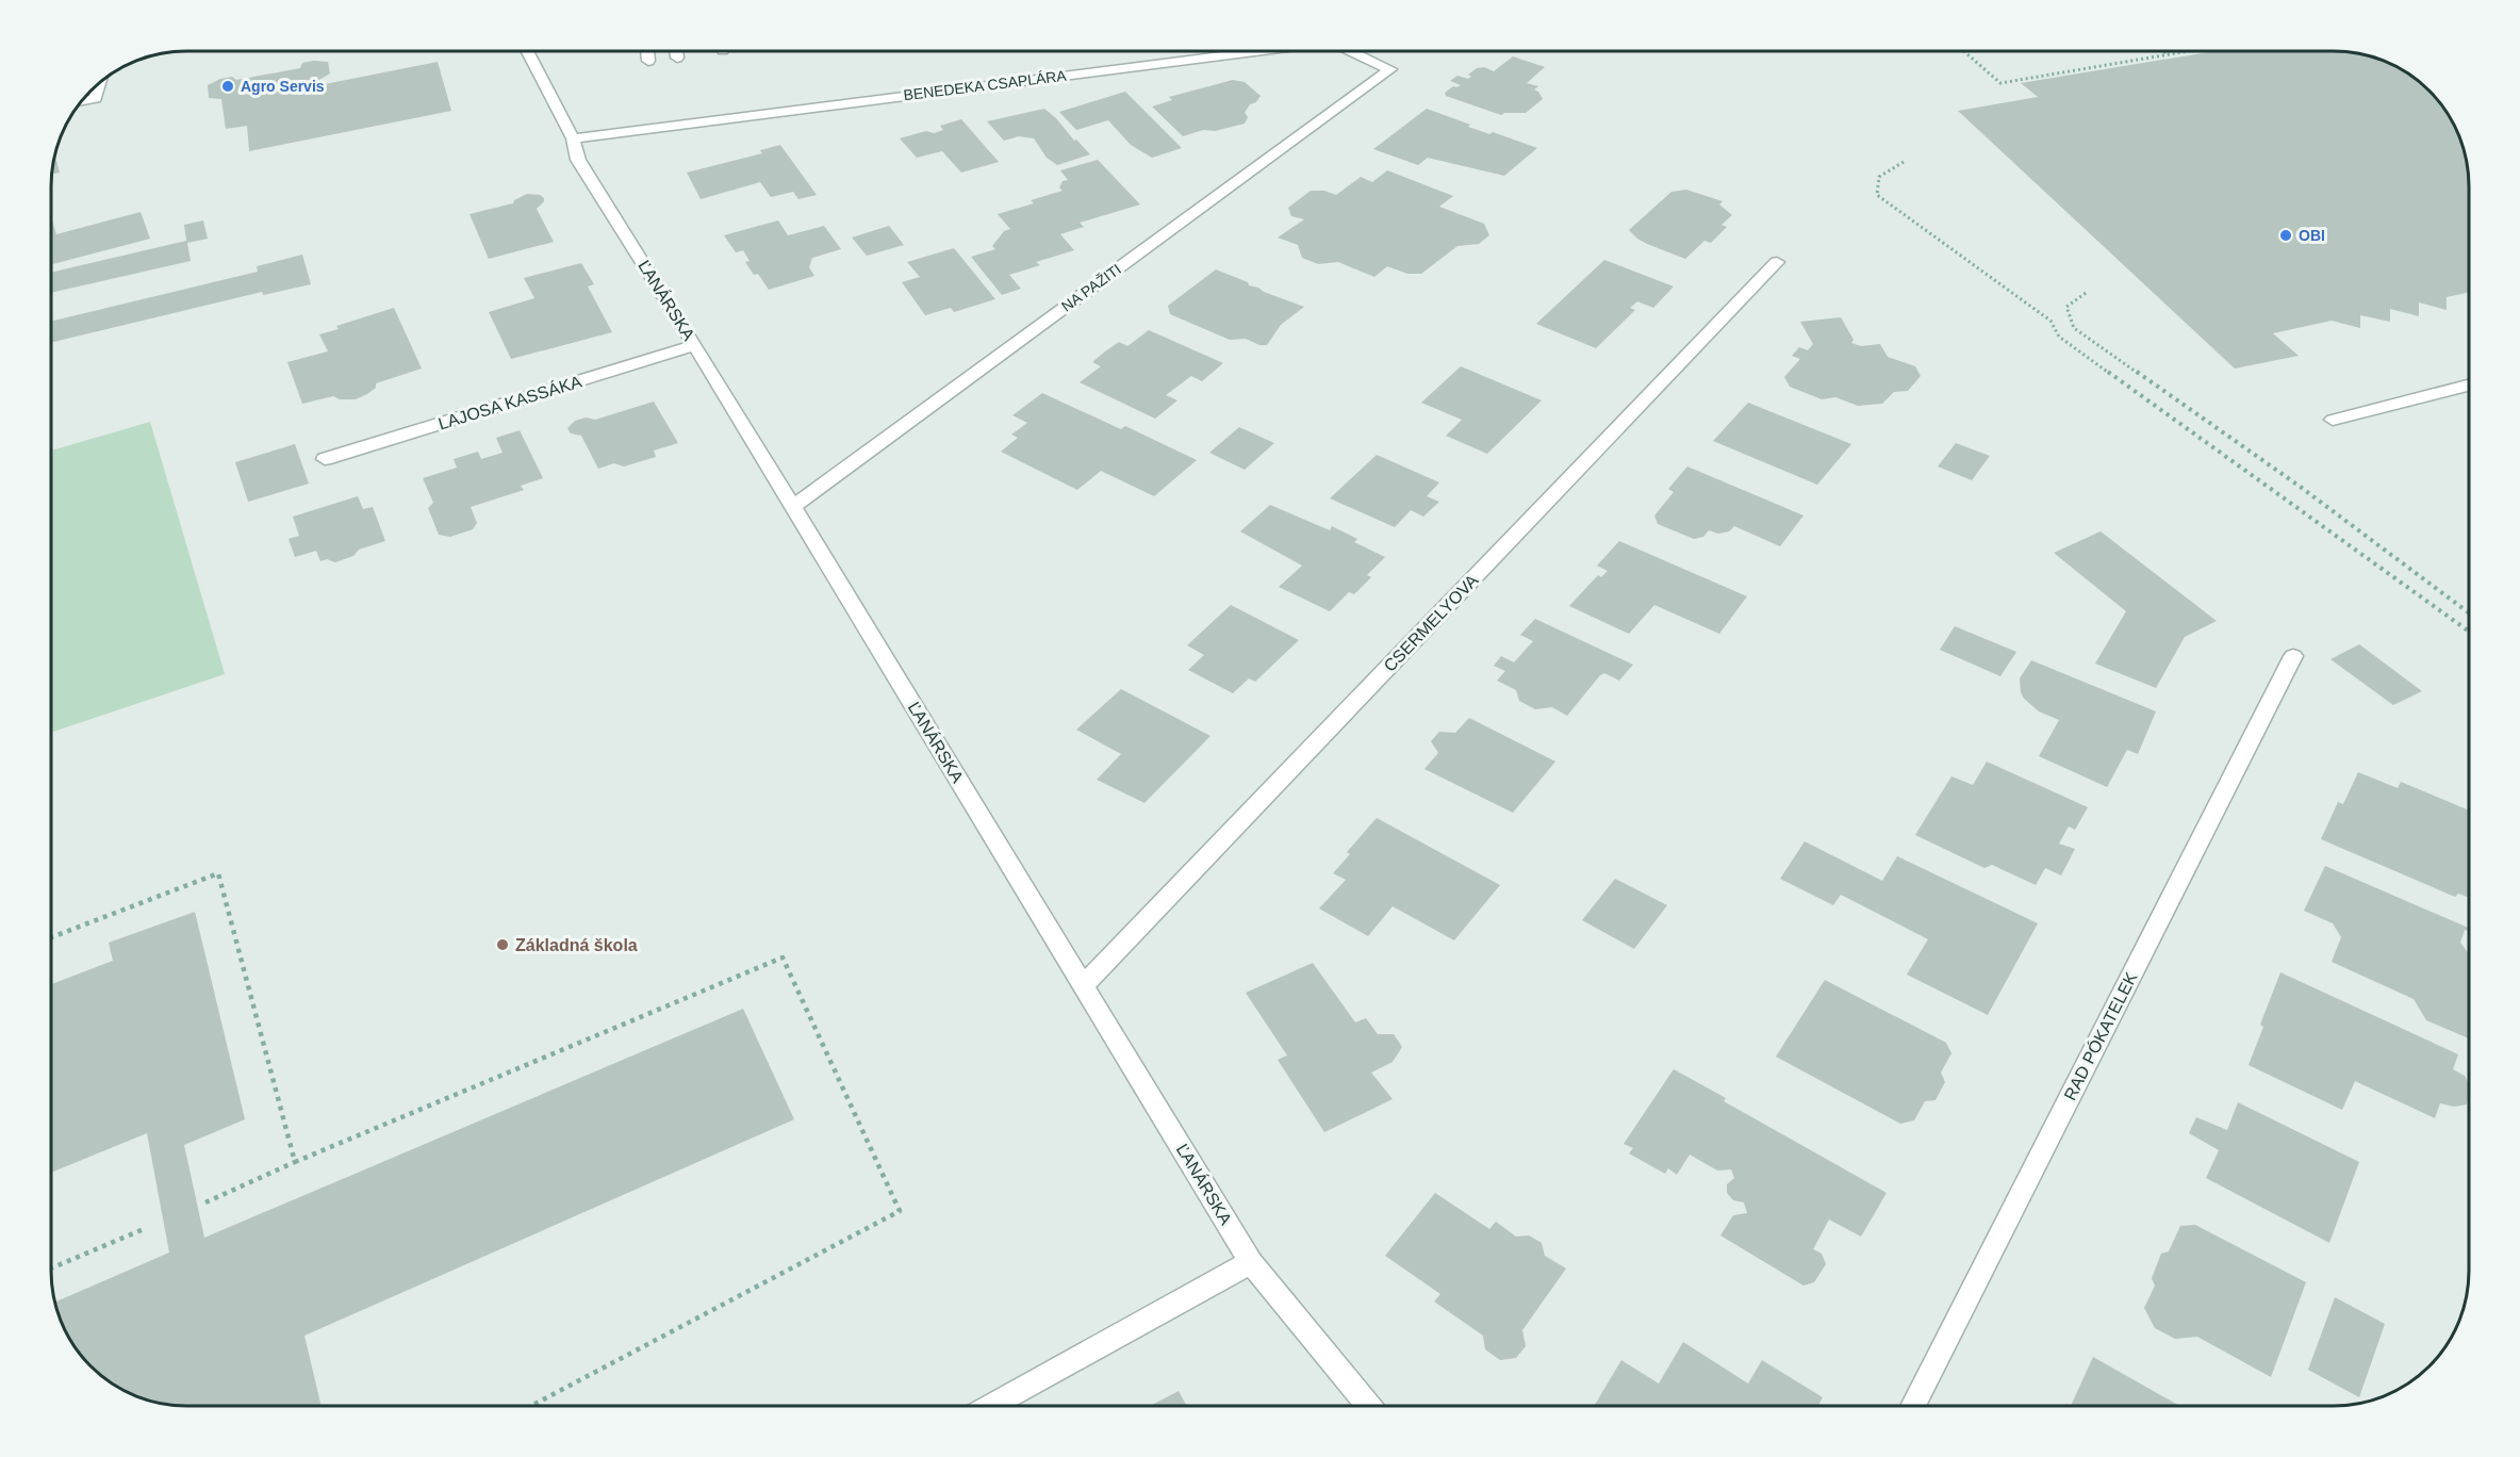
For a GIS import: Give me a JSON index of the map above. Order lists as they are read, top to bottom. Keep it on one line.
{"streets":{"street":["BENEDEKA CSAPLÁRA","NA PAŽITI","ĽANÁRSKA","LAJOSA KASSÁKA","CSERMELYOVA","RAD PÓKATELEK"]},"crossings":[["BENEDEKA CSAPLÁRA","NA PAŽITI"],["BENEDEKA CSAPLÁRA","ĽANÁRSKA"],["NA PAŽITI","ĽANÁRSKA"],["ĽANÁRSKA","LAJOSA KASSÁKA"],["ĽANÁRSKA","CSERMELYOVA"]],"places":["Agro Servis","OBI","Základná škola"]}
